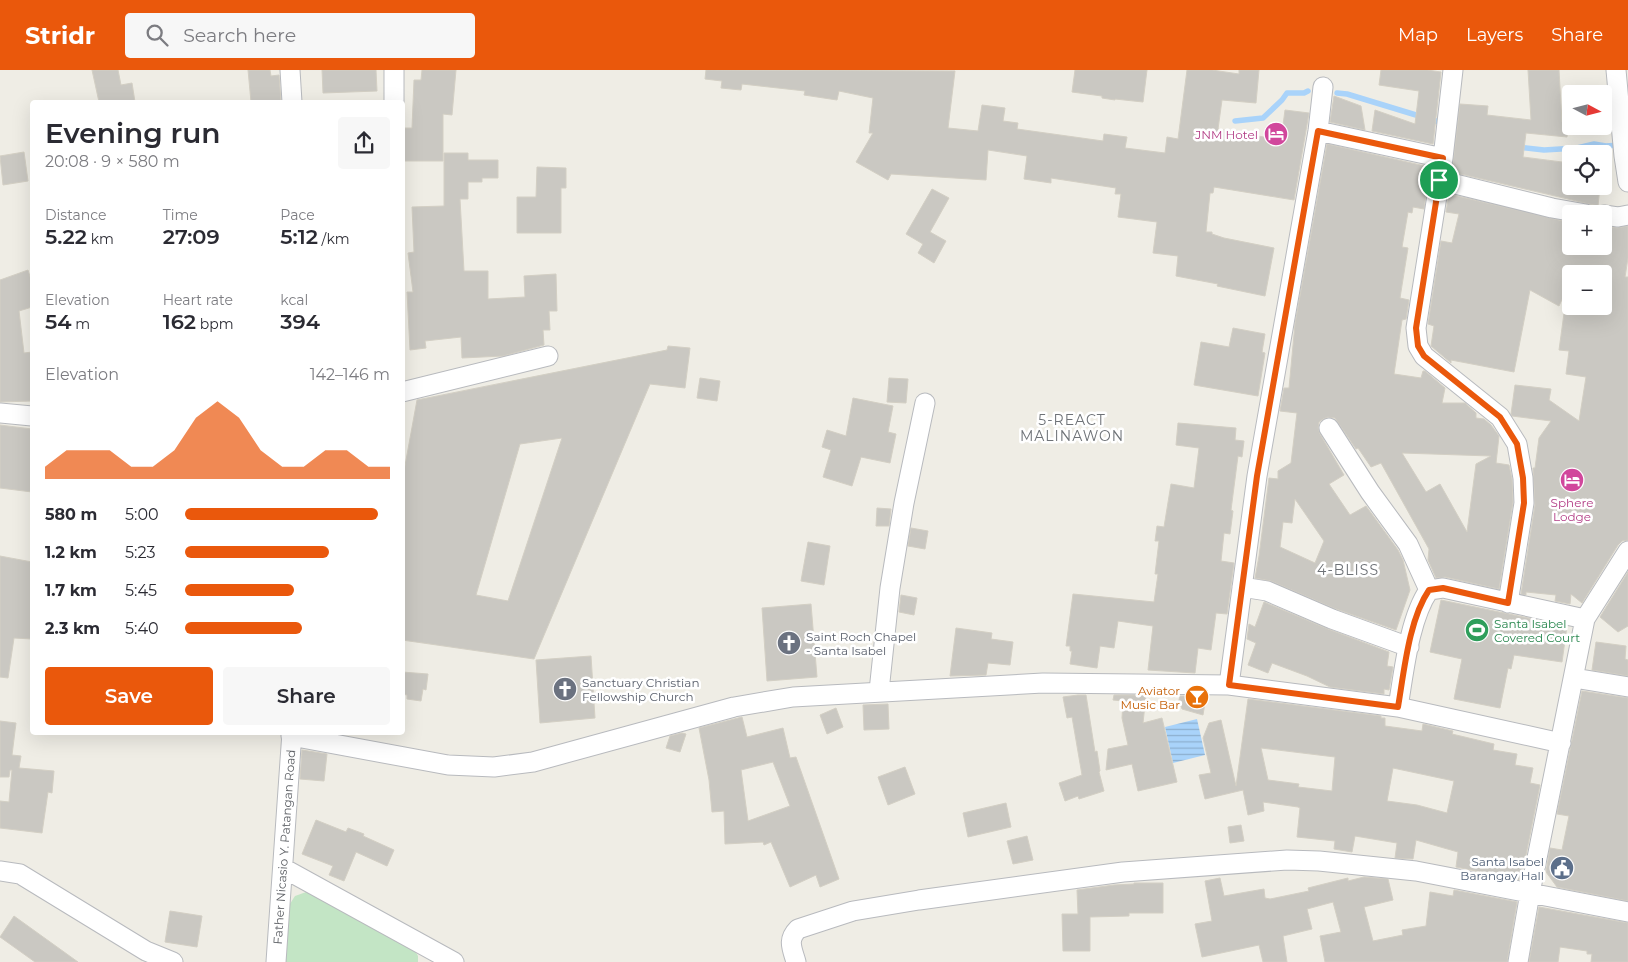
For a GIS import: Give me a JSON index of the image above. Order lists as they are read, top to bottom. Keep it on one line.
{"streets":{"street":["Father Nicasio Y. Patangan Road"]},"districts":["5-REACT MALINAWON","4-BLISS"],"places":{"hotel":["JNM Hotel","Sphere Lodge"],"sports":["Santa Isabel Covered Court"],"church":["Saint Roch Chapel - Santa Isabel","Sanctuary Christian Fellowship Church"],"bar":["Aviator Music Bar"],"public building":["Santa Isabel Barangay Hall"]},"north":"right","page":{"header":"Stridr","search":"Search here","nav":["Map","Layers","Share"],"map_buttons":["+","−"],"heading":["Evening run","20:08 · 9 × 580 m"],"stats":[["Distance","5.22 km"],["Time","27:09"],["Pace","5:12 /km"],["Elevation","54 m"],["Heart rate","162 bpm"],["kcal","394"]],"chart":["Elevation","142–146 m"],"list":[{"name":"580 m","note":"5:00"},{"name":"1.2 km","note":"5:23"},{"name":"1.7 km","note":"5:45"},{"name":"2.3 km","note":"5:40"}],"buttons":["Save","Share"]}}
